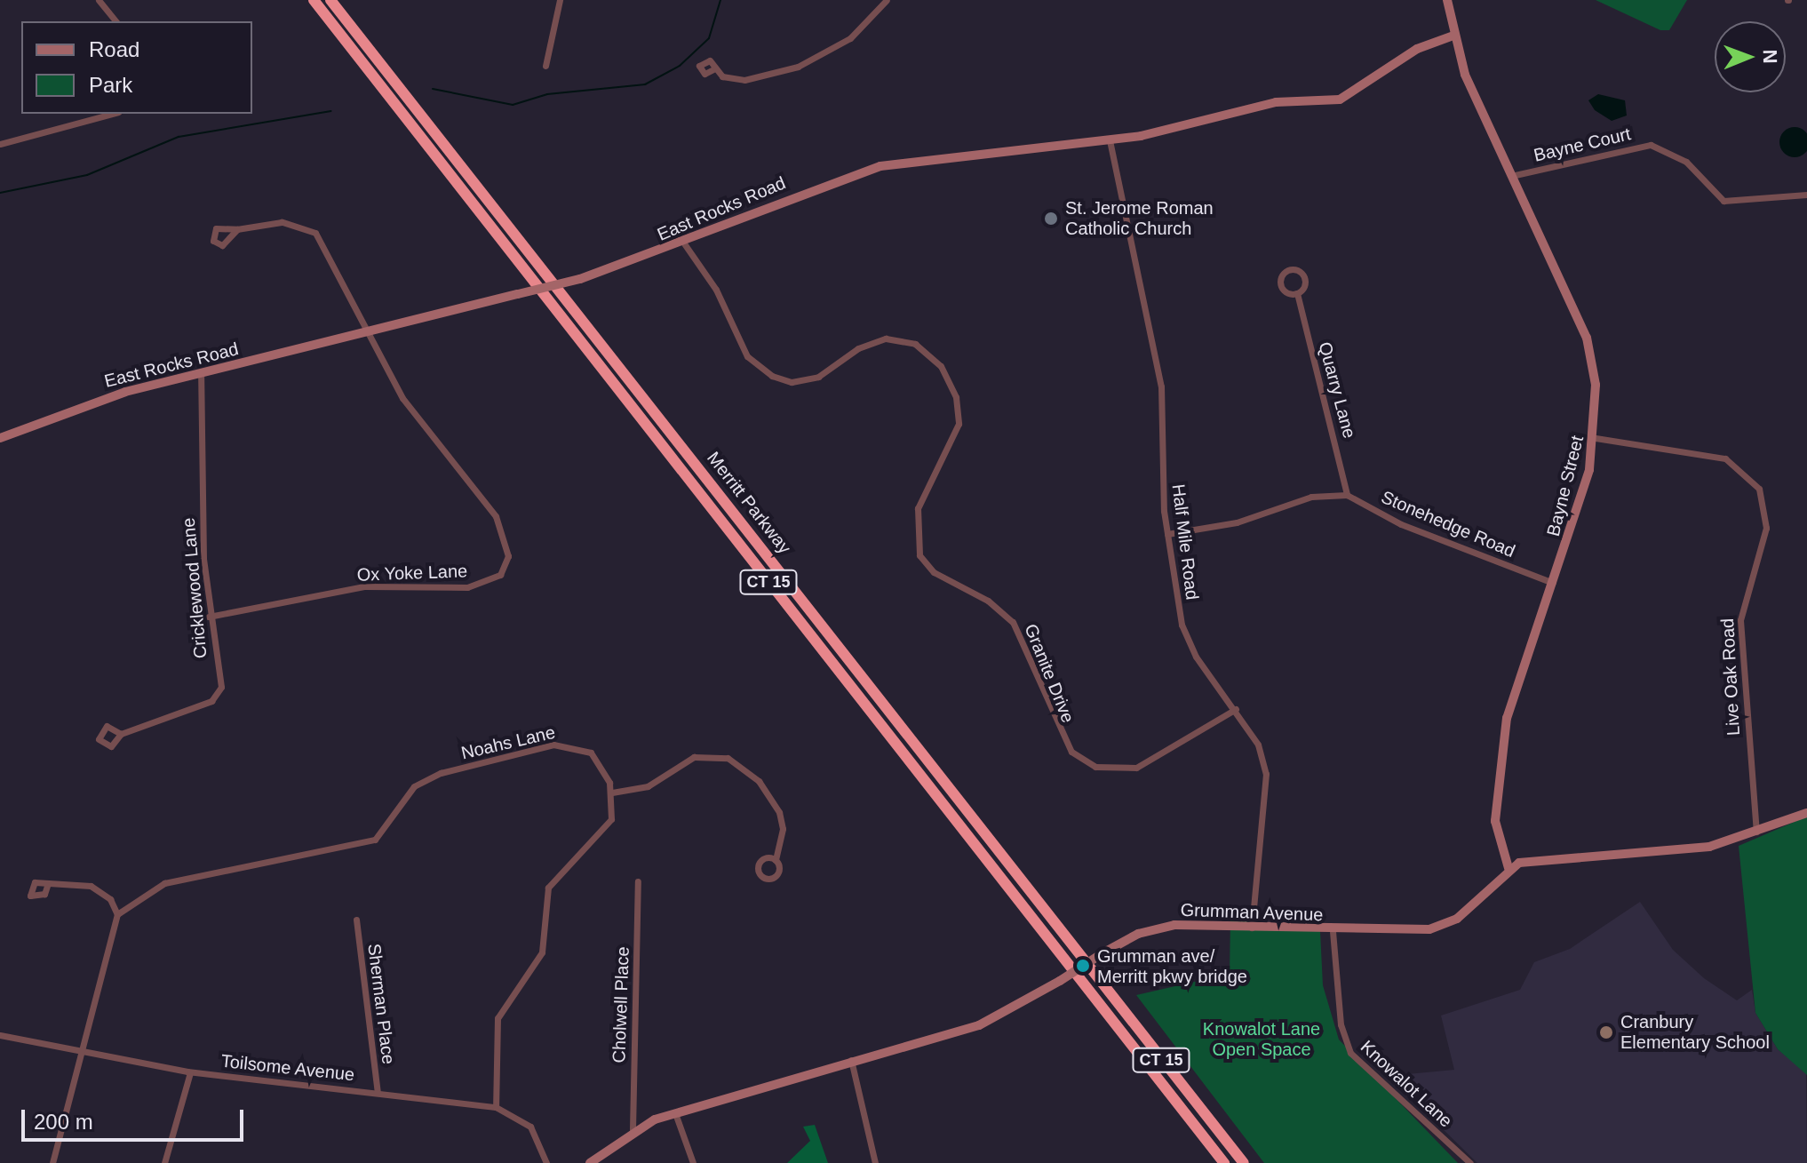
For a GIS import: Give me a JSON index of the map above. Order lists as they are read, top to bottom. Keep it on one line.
{"streets":{"highway":["Merritt Parkway","CT 15"],"street":["Bayne Court","East Rocks Road","Quarry Lane","Bayne Street","Stonehedge Road","Half Mile Road","Ox Yoke Lane","Cricklewood Lane","Granite Drive","Live Oak Road","Noahs Lane","Grumman Avenue","Sherman Place","Cholwell Place","Toilsome Avenue","Knowalot Lane"]},"crossings":[["Bayne Court","Bayne Street"],["East Rocks Road","Bayne Street"],["East Rocks Road","Half Mile Road"],["East Rocks Road","Ox Yoke Lane"],["East Rocks Road","Cricklewood Lane"],["East Rocks Road","Granite Drive"],["Quarry Lane","Stonehedge Road"],["Bayne Street","Stonehedge Road"],["Bayne Street","Live Oak Road"],["Bayne Street","Grumman Avenue"],["Half Mile Road","Granite Drive"],["Half Mile Road","Grumman Avenue"],["Ox Yoke Lane","Cricklewood Lane"],["Live Oak Road","Grumman Avenue"],["Grumman Avenue","Cholwell Place"],["Grumman Avenue","Knowalot Lane"],["Sherman Place","Toilsome Avenue"]],"parks":["Knowalot Lane Open Space"],"places":["St. Jerome Roman Catholic Church","Grumman ave/ Merritt pkwy bridge","Cranbury Elementary School"],"legend":["Road","Park"],"scale_bar":"200 m","north":"right"}
